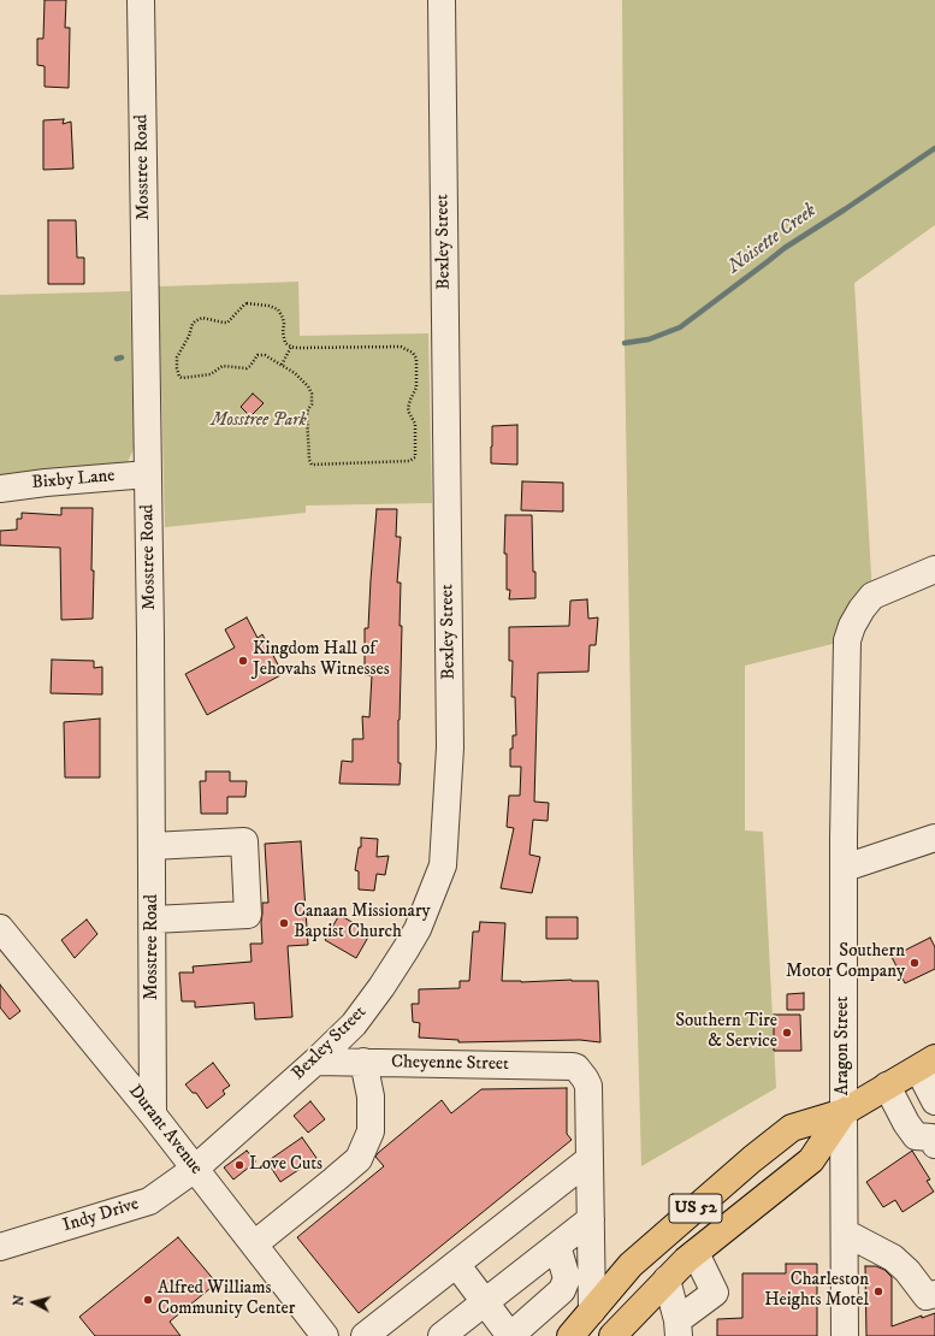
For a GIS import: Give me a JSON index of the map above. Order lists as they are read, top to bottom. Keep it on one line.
{"streets":{"main road":["US 52"],"street":["Mosstree Road","Bexley Street","Bixby Lane","Aragon Street","Cheyenne Street","Durant Avenue","Indy Drive"]},"crossings":[["Mosstree Road","Bixby Lane"],["Mosstree Road","Durant Avenue"],["Bexley Street","Cheyenne Street"],["Bexley Street","Durant Avenue"],["Bexley Street","Indy Drive"],["Aragon Street","US 52"],["Durant Avenue","Indy Drive"]],"water":["Noisette Creek"],"parks":["Mosstree Park"],"places":["Kingdom Hall of Jehovahs Witnesses","Canaan Missionary Baptist Church","Southern Motor Company","Southern Tire & Service","Love Cuts","Charleston Heights Motel","Alfred Williams Community Center"],"north":"left"}
